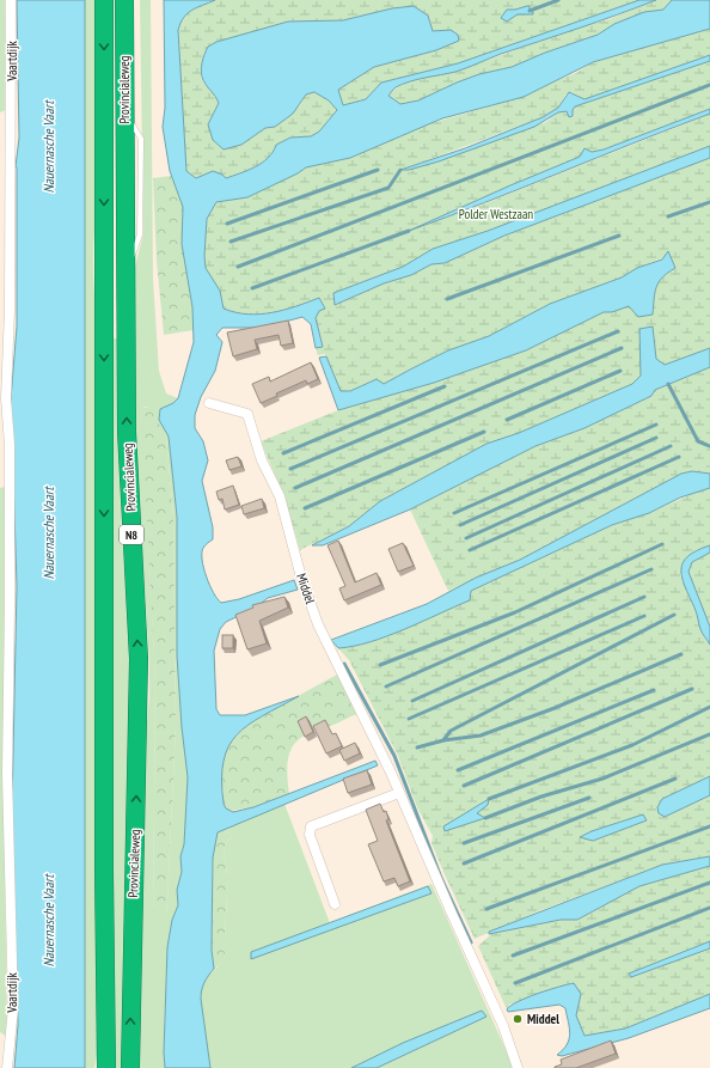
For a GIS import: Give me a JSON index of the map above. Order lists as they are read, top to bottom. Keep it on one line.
{"streets":{"highway":["Provincialeweg","N8"],"street":["Vaartdijk","Middel"]},"water":["Nauernasche Vaart"],"parks":["Polder Westzaan"],"places":["Middel"]}
